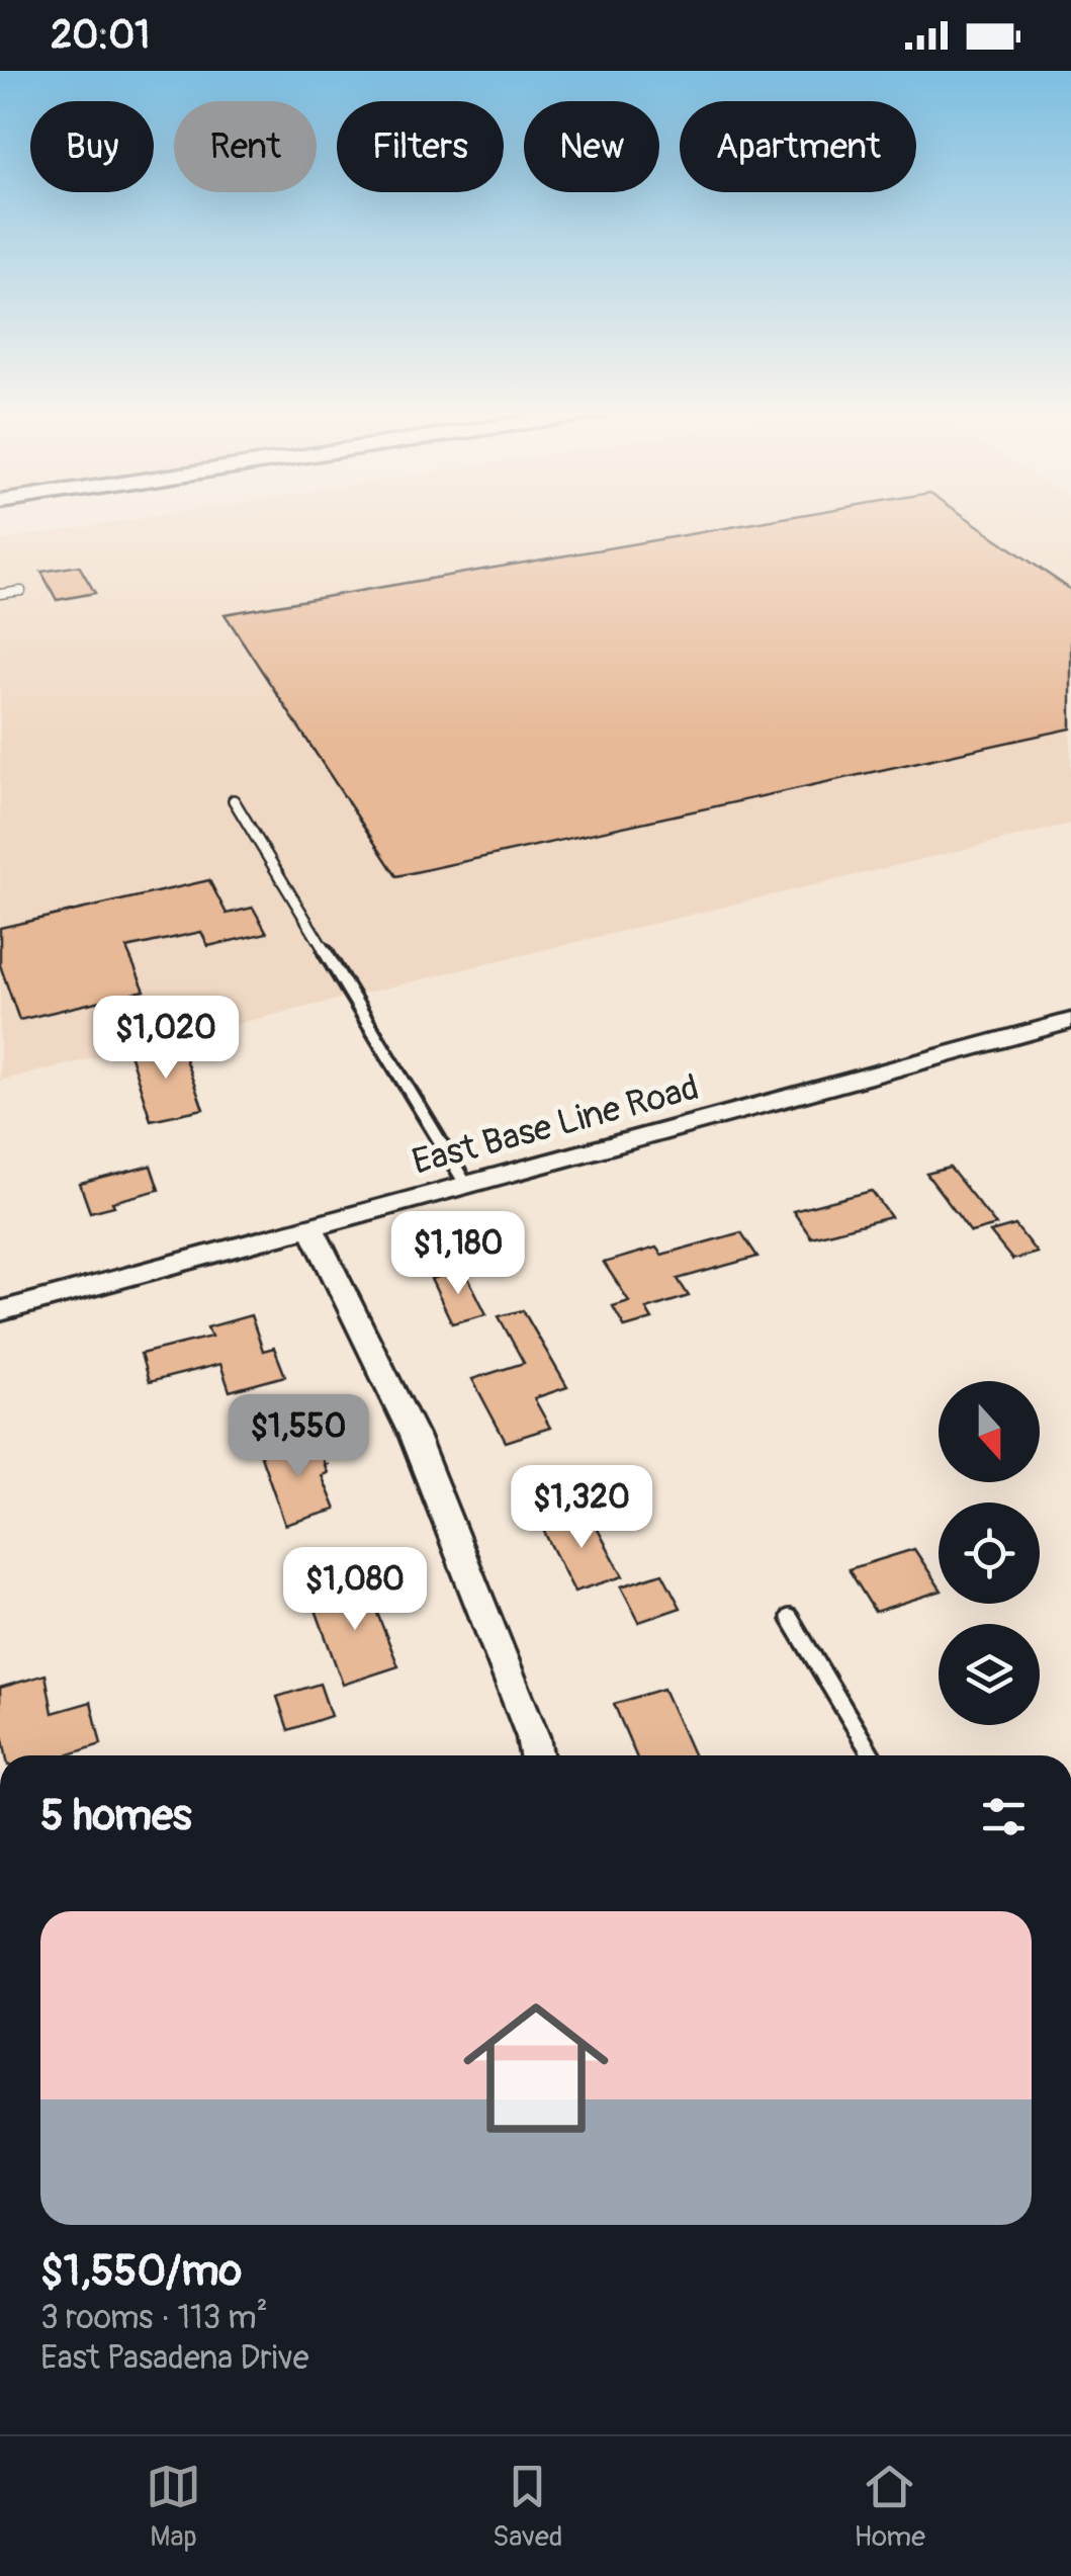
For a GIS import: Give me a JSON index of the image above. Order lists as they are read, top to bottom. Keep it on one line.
{"streets":{"street":["East Base Line Road"]},"north":"bottom","page":{"status":"20:01","chip":["Buy","Rent","Filters","New","Apartment"],"price":["$1,020","$1,180","$1,550","$1,320","$1,080"],"heading":"5 homes","list":[{"name":"$1,550/mo","note":"3 rooms · 113 m² · East Pasadena Drive"}],"tabs":["Map","Saved","Home"]}}
